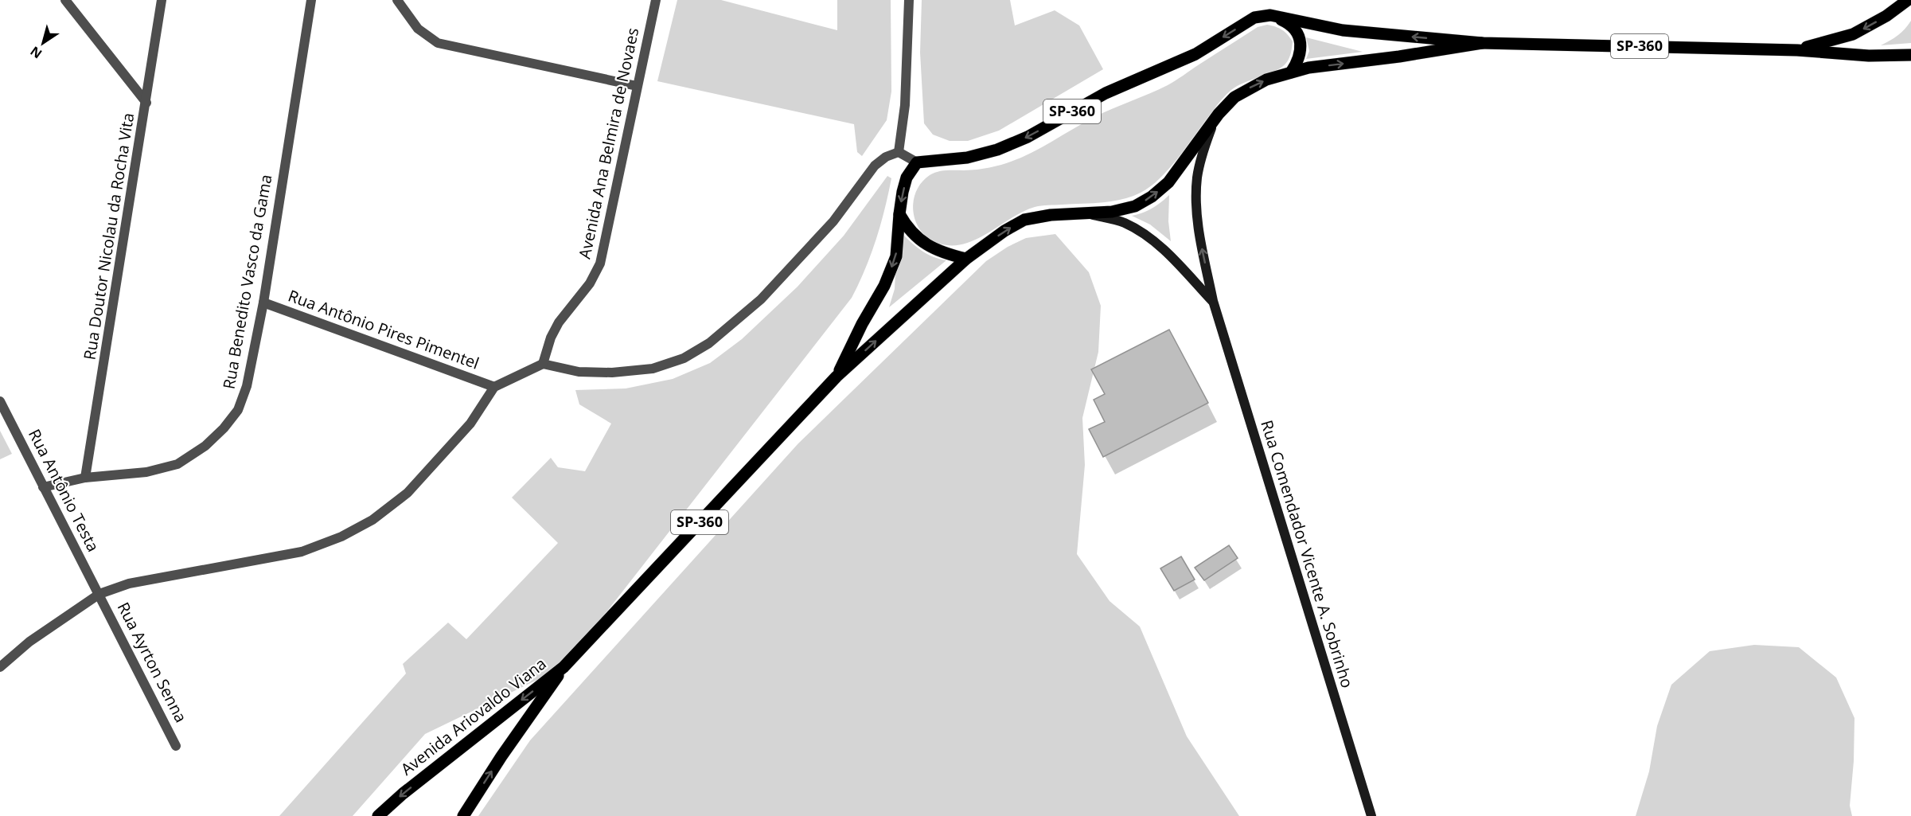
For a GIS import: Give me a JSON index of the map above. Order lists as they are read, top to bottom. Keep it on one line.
{"streets":{"main road":["SP-360","Avenida Ariovaldo Viana"],"street":["Avenida Ana Belmira de Novaes","Rua Doutor Nicolau da Rocha Vita","Rua Benedito Vasco da Gama","Rua Antônio Pires Pimentel","Rua Antônio Testa","Rua Comendador Vicente A. Sobrinho","Rua Ayrton Senna"]},"crossings":[["SP-360","Rua Comendador Vicente A. Sobrinho"],["SP-360","Avenida Ariovaldo Viana"],["Rua Doutor Nicolau da Rocha Vita","Rua Benedito Vasco da Gama"],["Rua Benedito Vasco da Gama","Rua Antônio Pires Pimentel"],["Rua Benedito Vasco da Gama","Rua Antônio Testa"],["Rua Antônio Testa","Rua Ayrton Senna"]],"north":"bottom left"}
